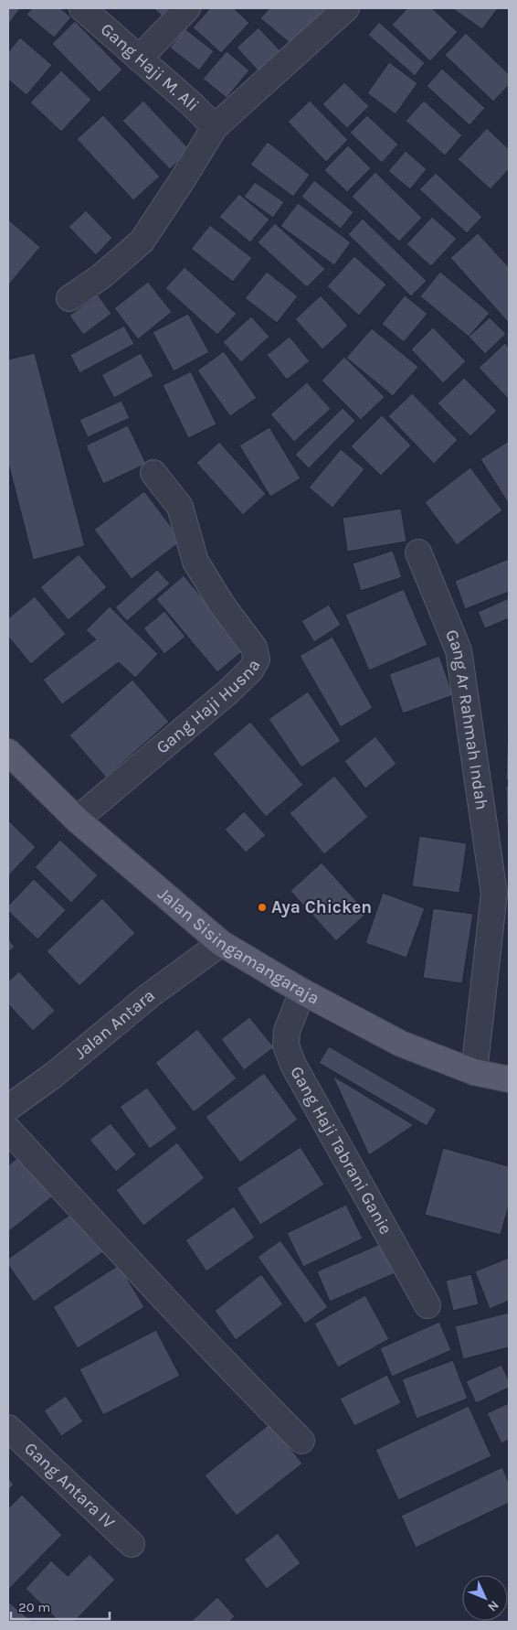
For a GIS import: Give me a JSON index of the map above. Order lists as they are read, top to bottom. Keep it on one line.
{"streets":{"main road":["Jalan Sisingamangaraja"],"street":["Gang Haji M. Ali","Gang Haji Husna","Gang Ar Rahmah Indah","Jalan Antara","Gang Haji Tabrani Ganie","Gang Antara IV"]},"crossings":[["Gang Haji Husna","Jalan Sisingamangaraja"],["Gang Ar Rahmah Indah","Jalan Sisingamangaraja"],["Jalan Sisingamangaraja","Jalan Antara"],["Jalan Sisingamangaraja","Gang Haji Tabrani Ganie"]],"places":["Aya Chicken"],"scale_bar":"20 m","north":"bottom right"}
